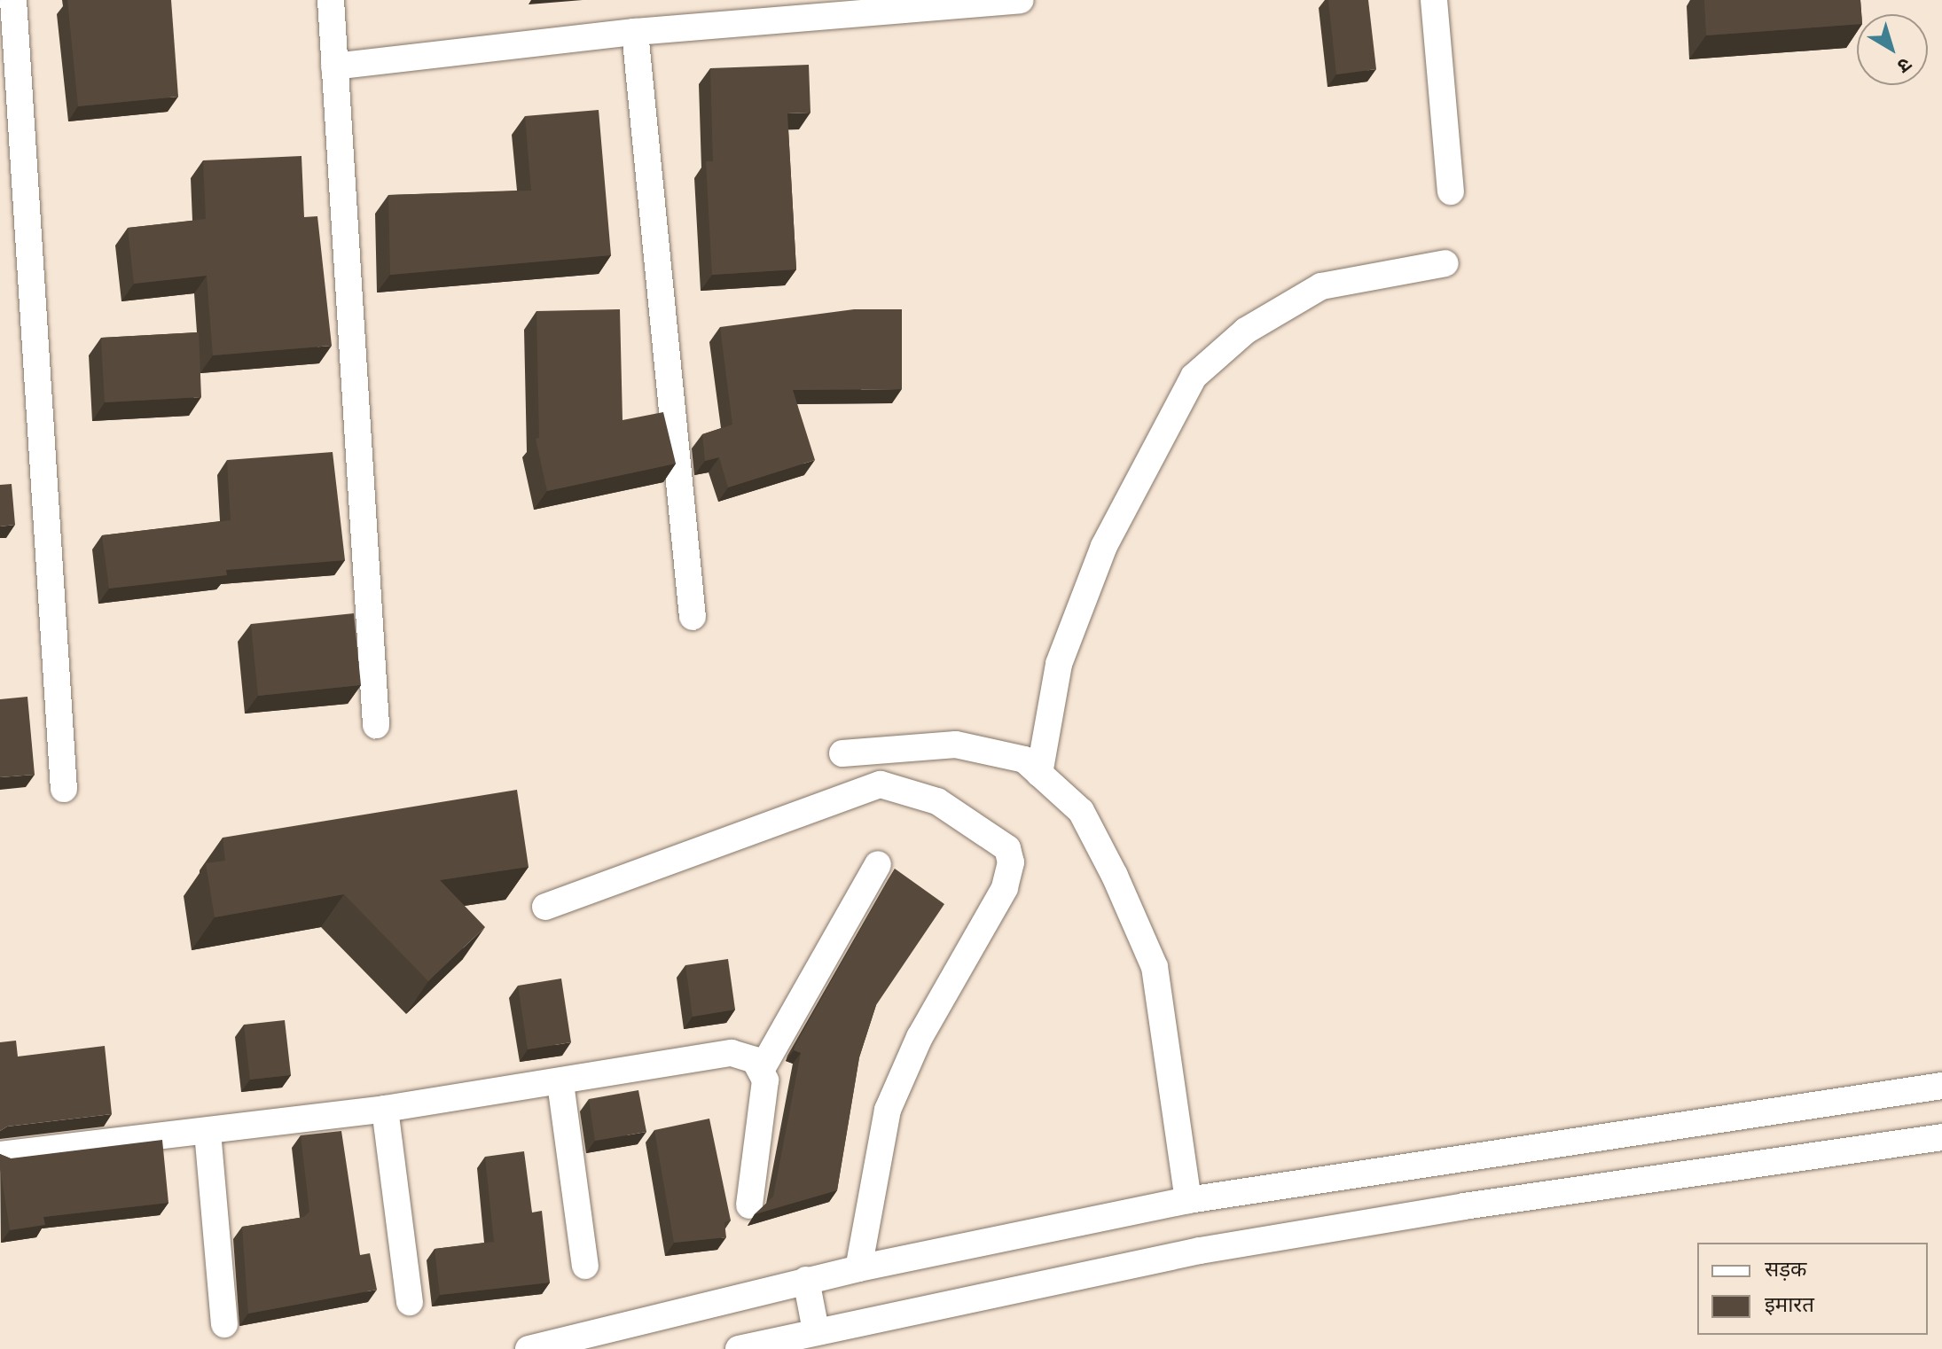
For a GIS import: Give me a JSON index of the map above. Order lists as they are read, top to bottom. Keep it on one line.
{"legend":["सड़क","इमारत"],"north":"bottom right"}
